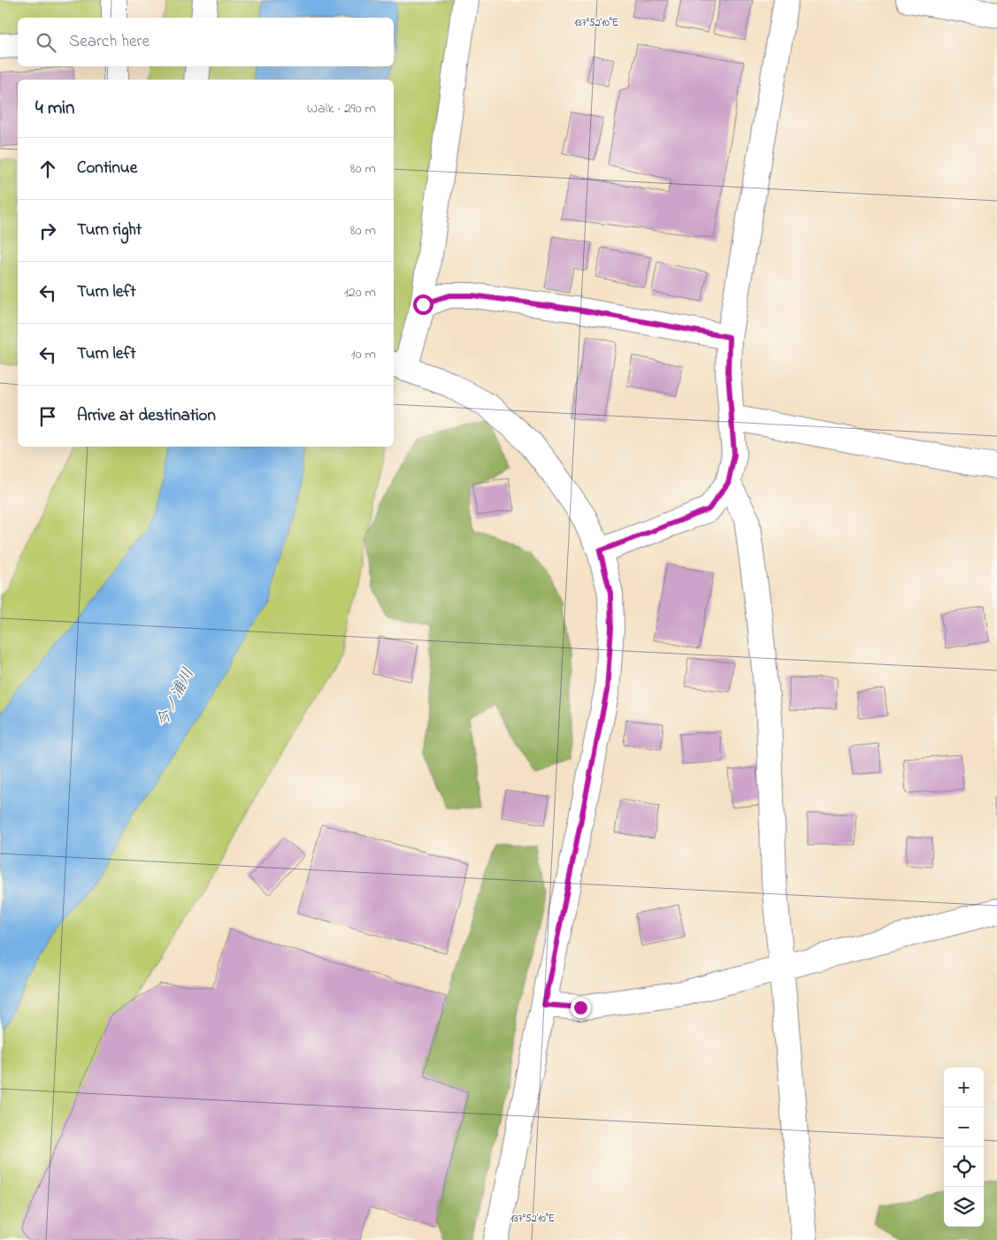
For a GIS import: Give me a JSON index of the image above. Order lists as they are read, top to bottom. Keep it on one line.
{"water":["今ノ浦川"],"page":{"search":"Search here","heading":["4 min","Walk · 290 m"],"list":[["Continue","80 m"],["Turn right","80 m"],["Turn left","120 m"],["Turn left","10 m"],"Arrive at destination"],"map_buttons":["+","−"]},"coordinates":["137°52'10\"E"]}
